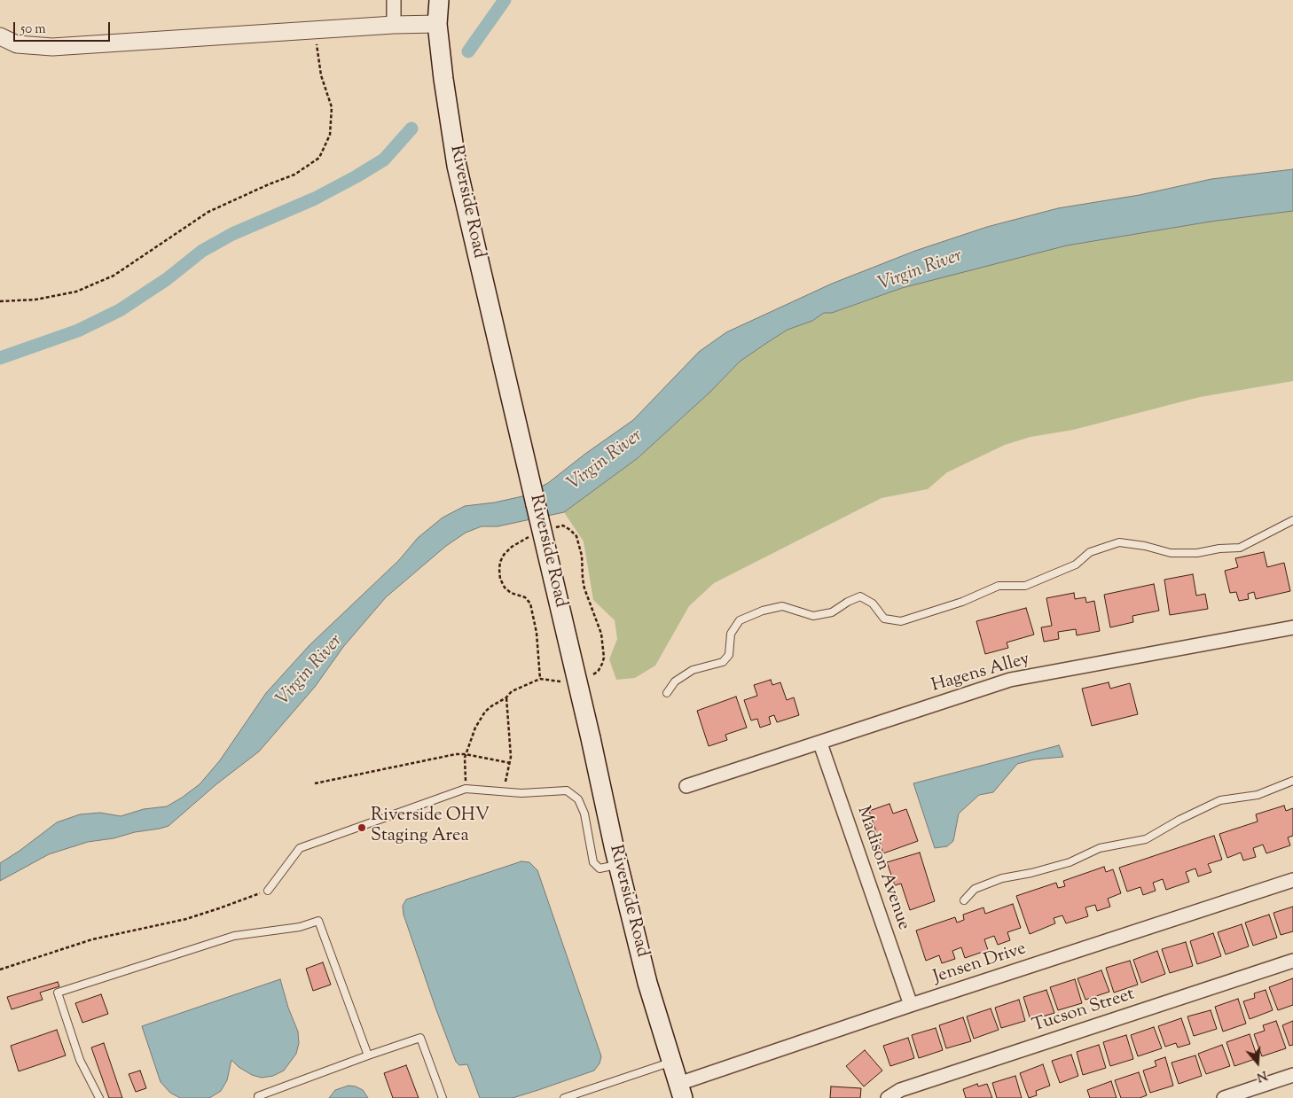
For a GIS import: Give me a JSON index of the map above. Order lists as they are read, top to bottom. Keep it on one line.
{"streets":{"main road":["Riverside Road"],"street":["Hagens Alley","Madison Avenue","Jensen Drive","Tucson Street"]},"crossings":[["Riverside Road","Jensen Drive"],["Hagens Alley","Madison Avenue"],["Madison Avenue","Jensen Drive"]],"water":["Virgin River"],"places":["Riverside OHV Staging Area"],"scale_bar":"50 m","north":"bottom"}
